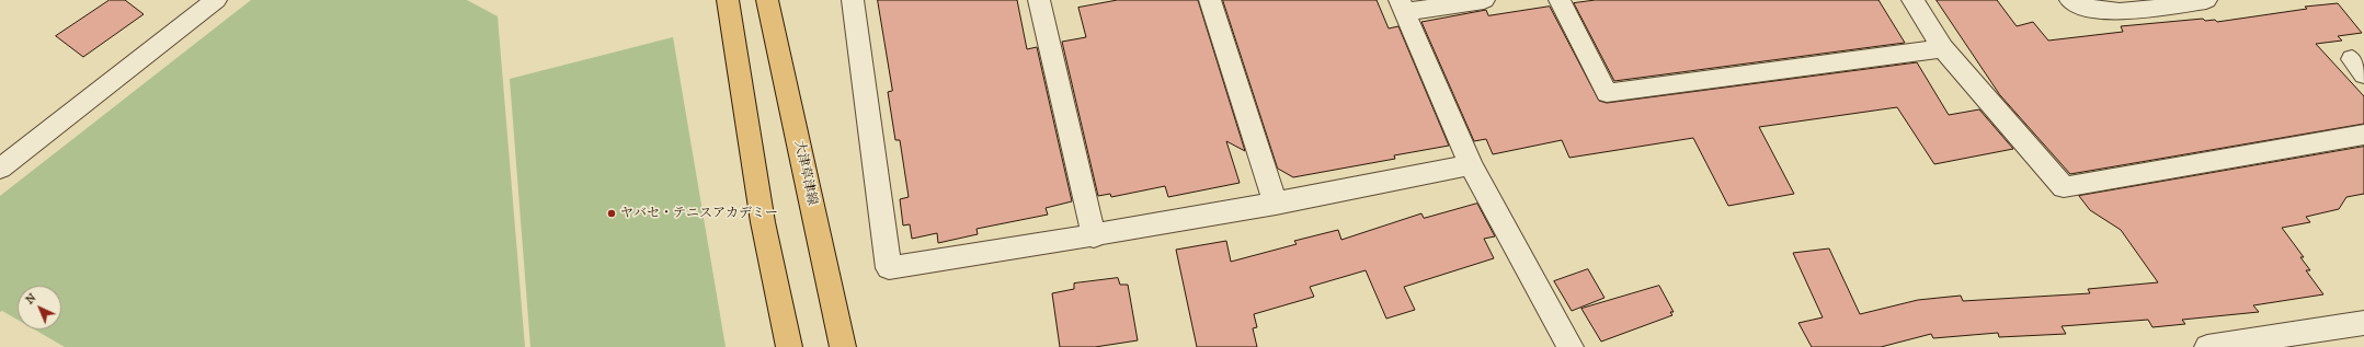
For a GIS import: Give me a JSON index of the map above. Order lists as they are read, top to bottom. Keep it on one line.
{"streets":{"main road":["大津草津線"]},"places":["ヤバセ・テニスアカデミー"],"north":"top left"}
